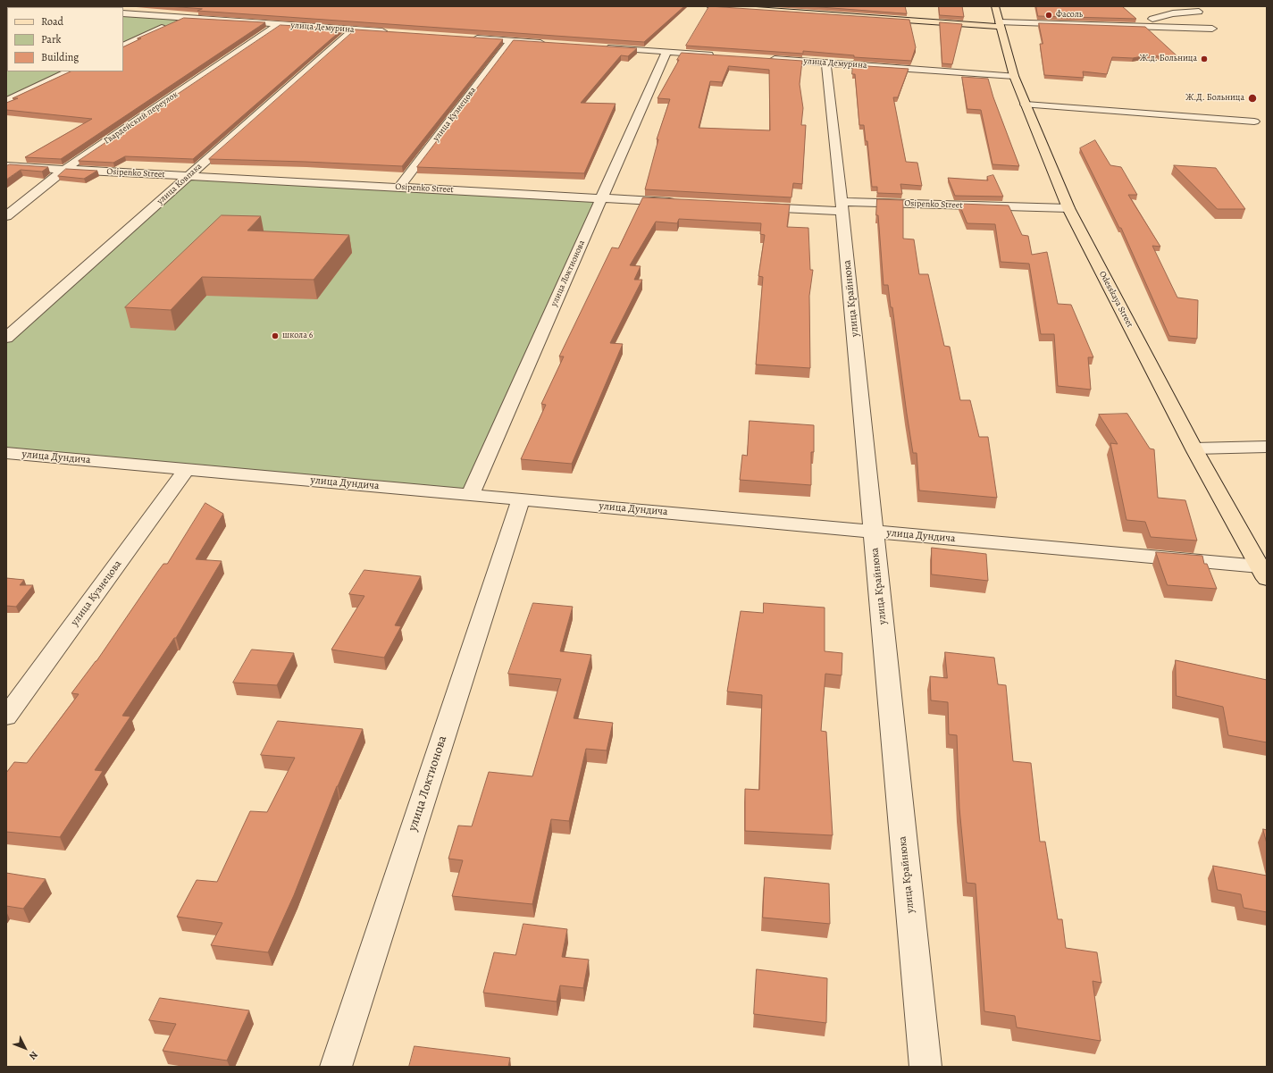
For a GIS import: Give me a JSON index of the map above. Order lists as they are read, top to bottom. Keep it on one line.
{"streets":{"main road":["Odesskaya Street"],"street":["улица Демурина","улица Кузнецова","Гвардейский переулок","Osipenko Street","улица Ковпака","улица Локтионова","улица Крайнюка","улица Дундича"]},"crossings":[["улица Демурина","Гвардейский переулок"],["улица Демурина","улица Ковпака"],["улица Демурина","улица Крайнюка"],["улица Демурина","Odesskaya Street"],["улица Кузнецова","Osipenko Street"],["улица Кузнецова","улица Дундича"],["Гвардейский переулок","Osipenko Street"],["Osipenko Street","улица Ковпака"],["Osipenko Street","улица Локтионова"],["Osipenko Street","улица Крайнюка"],["Osipenko Street","Odesskaya Street"],["улица Локтионова","улица Дундича"],["улица Крайнюка","улица Дундича"],["Odesskaya Street","улица Дундича"]],"places":["Фасоль","Ж.д. Больница","Ж.Д. Больница","школа 6"],"legend":["Road","Park","Building"],"north":"bottom right"}
